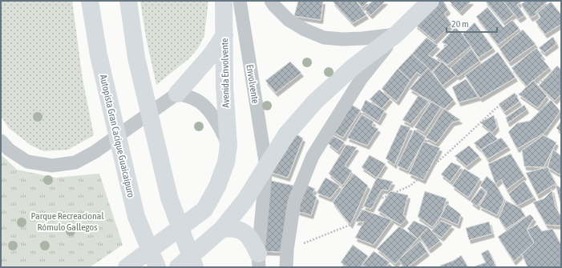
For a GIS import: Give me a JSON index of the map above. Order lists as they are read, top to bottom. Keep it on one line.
{"streets":{"main road":["Avenida Envolvente","Autopista Gran Cacique Guaicaipuro"],"street":["Envolvente"]},"parks":["Parque Recreacional Rómulo Gallegos"],"scale_bar":"20 m"}
